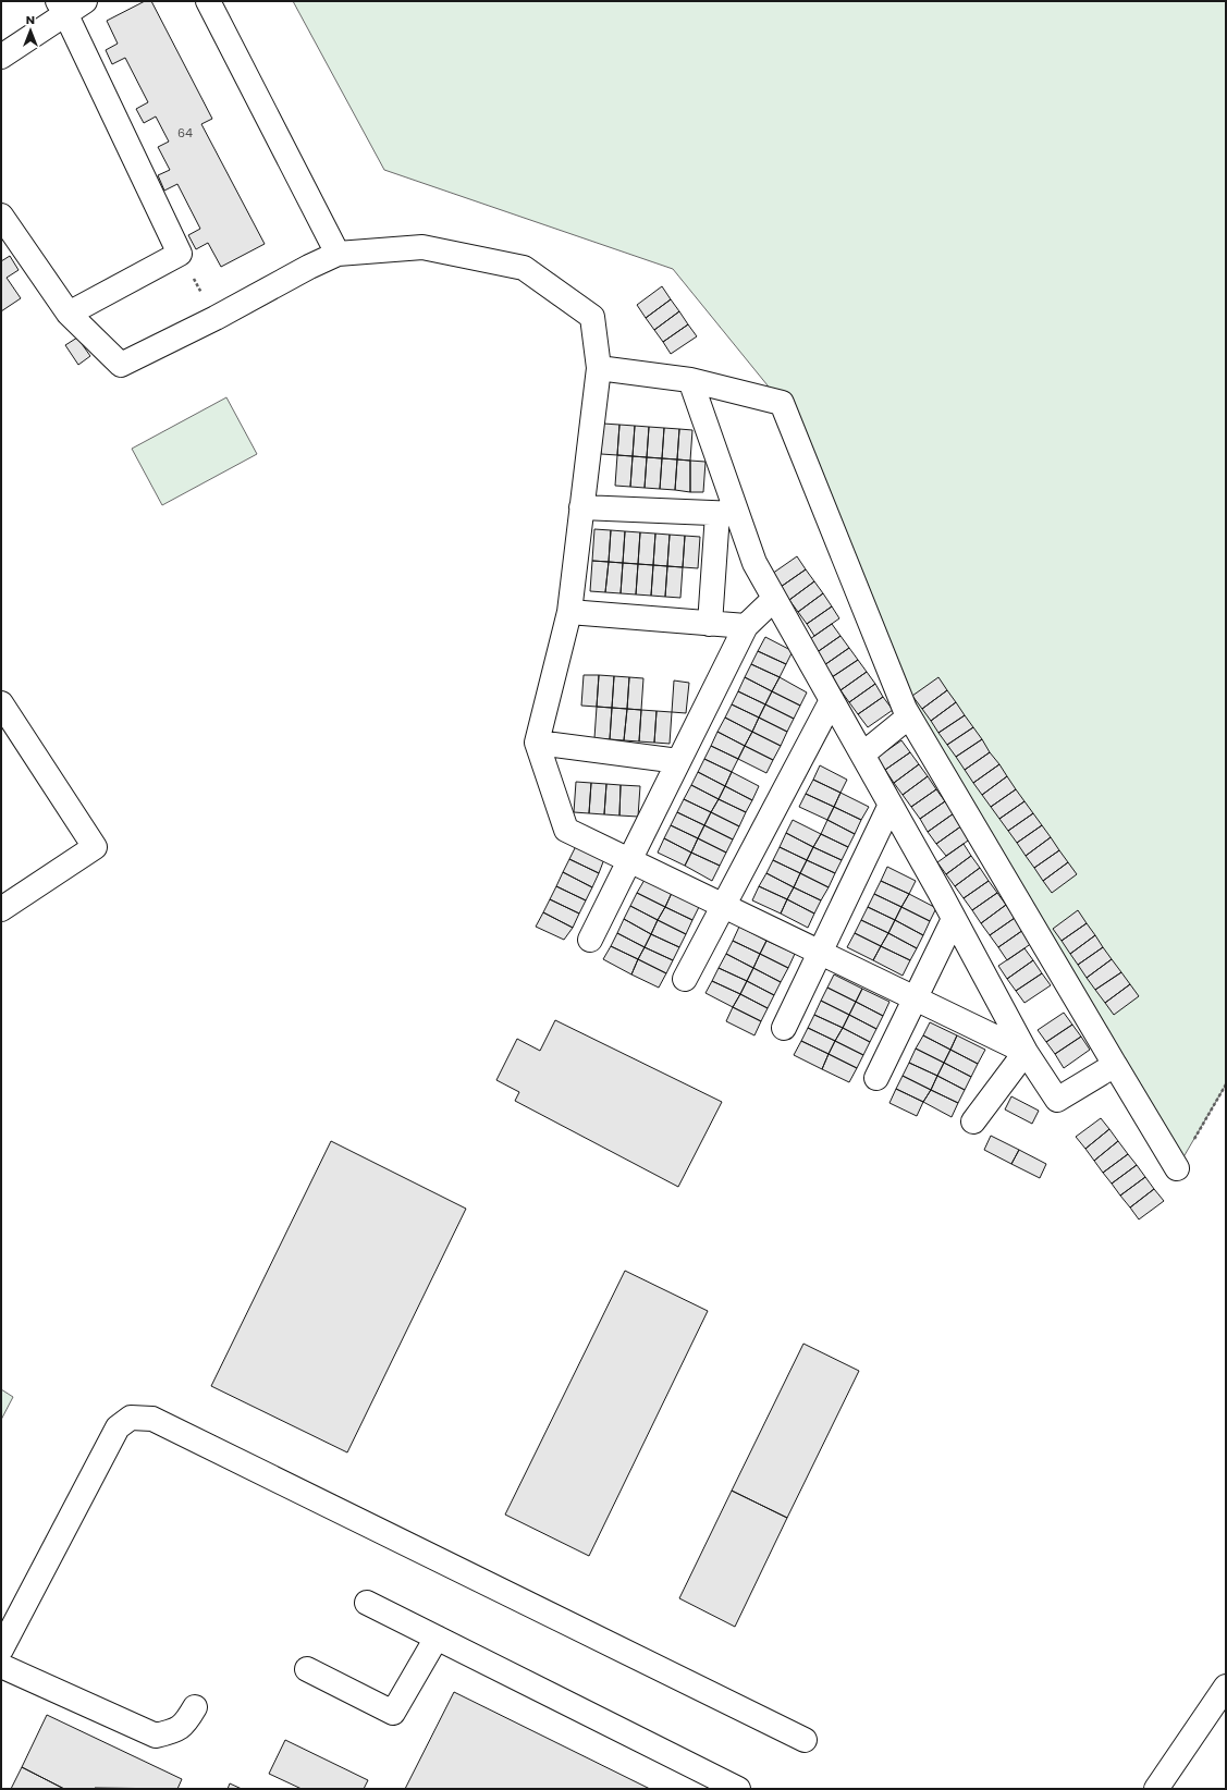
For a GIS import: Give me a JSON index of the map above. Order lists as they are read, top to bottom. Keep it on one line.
{"house_numbers":["64"],"north":"top"}
